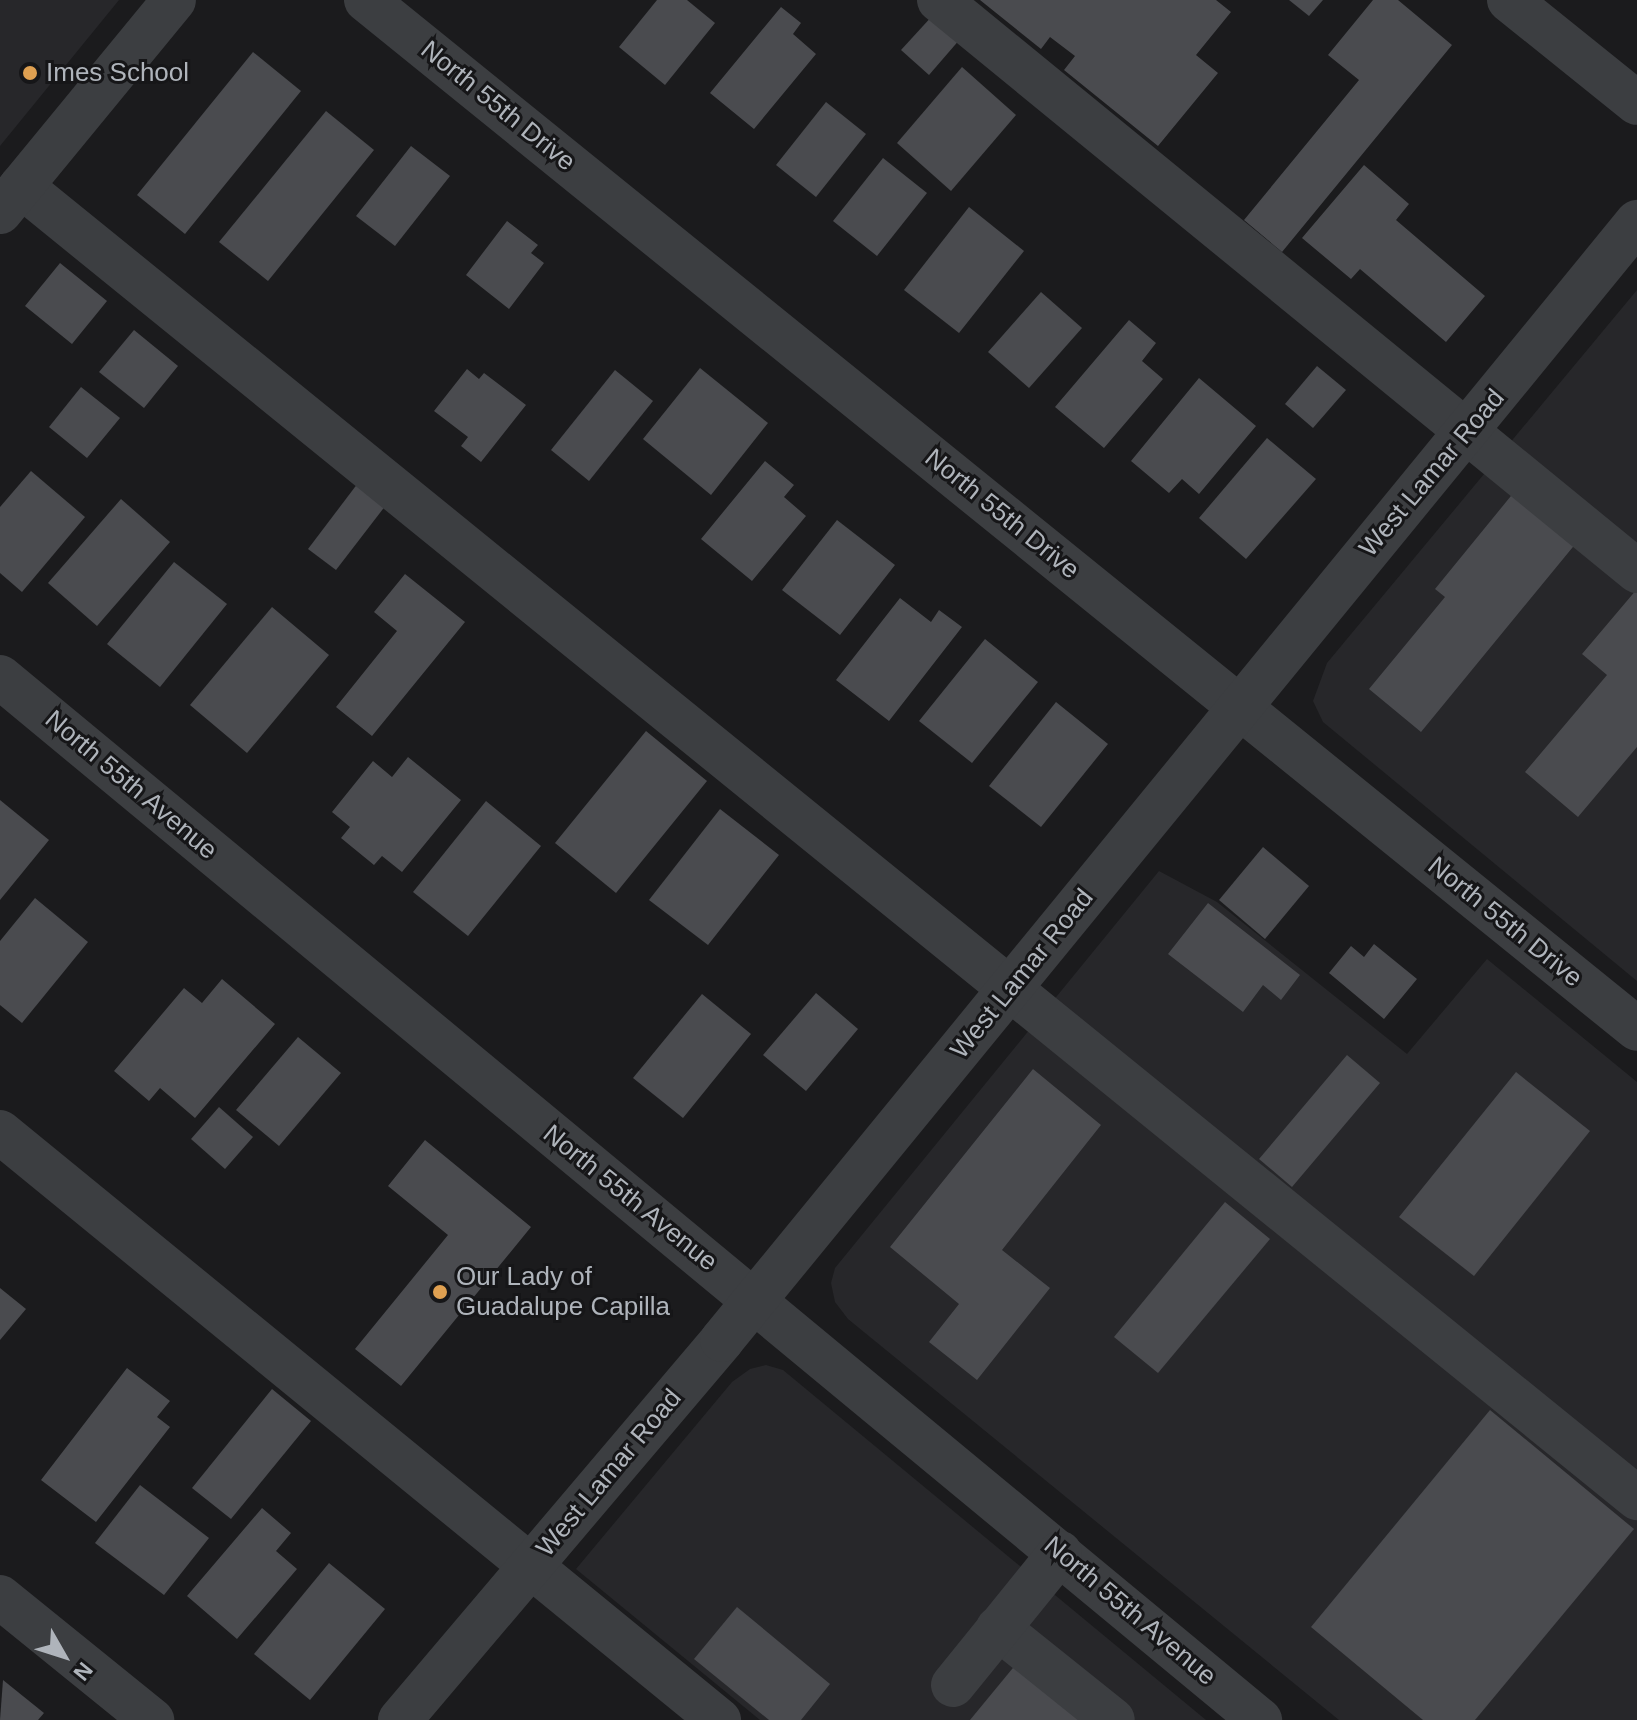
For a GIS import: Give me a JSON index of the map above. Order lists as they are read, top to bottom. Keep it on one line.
{"streets":{"street":["North 55th Drive","West Lamar Road","North 55th Avenue"]},"crossings":[["North 55th Drive","West Lamar Road"],["West Lamar Road","North 55th Avenue"]],"places":["Imes School","Our Lady of Guadalupe Capilla"],"north":"bottom right"}
